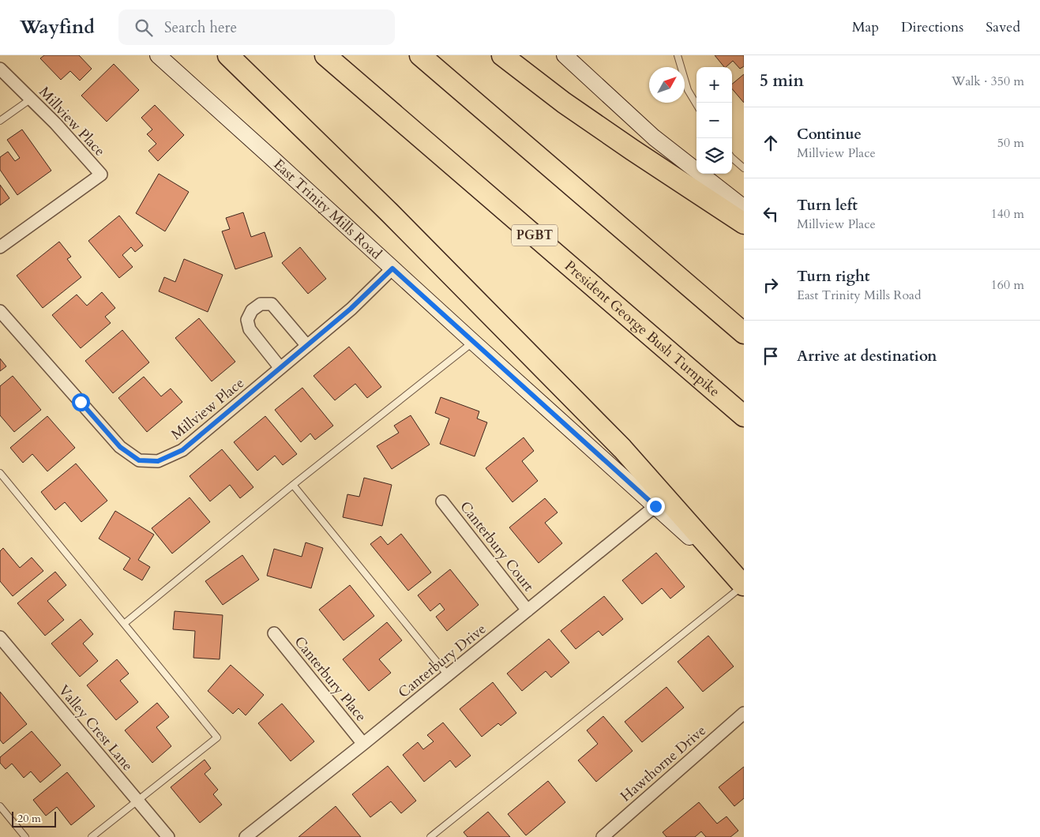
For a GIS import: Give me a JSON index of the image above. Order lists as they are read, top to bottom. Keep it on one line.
{"streets":{"highway":["PGBT","President George Bush Turnpike"],"main road":["East Trinity Mills Road"],"street":["Millview Place","Canterbury Court","Canterbury Drive","Canterbury Place","Valley Crest Lane","Hawthorne Drive"]},"crossings":[["Millview Place","East Trinity Mills Road"],["East Trinity Mills Road","Canterbury Drive"],["Canterbury Court","Canterbury Drive"],["Canterbury Drive","Canterbury Place"]],"scale_bar":"20 m","north":"top right","page":{"header":"Wayfind","search":"Search here","nav":["Map","Directions","Saved"],"heading":["5 min","Walk · 350 m"],"map_buttons":["+","−"],"list":[["Continue","Millview Place","50 m"],["Turn left","Millview Place","140 m"],["Turn right","East Trinity Mills Road","160 m"],"Arrive at destination"],"scale":"20 m"}}
